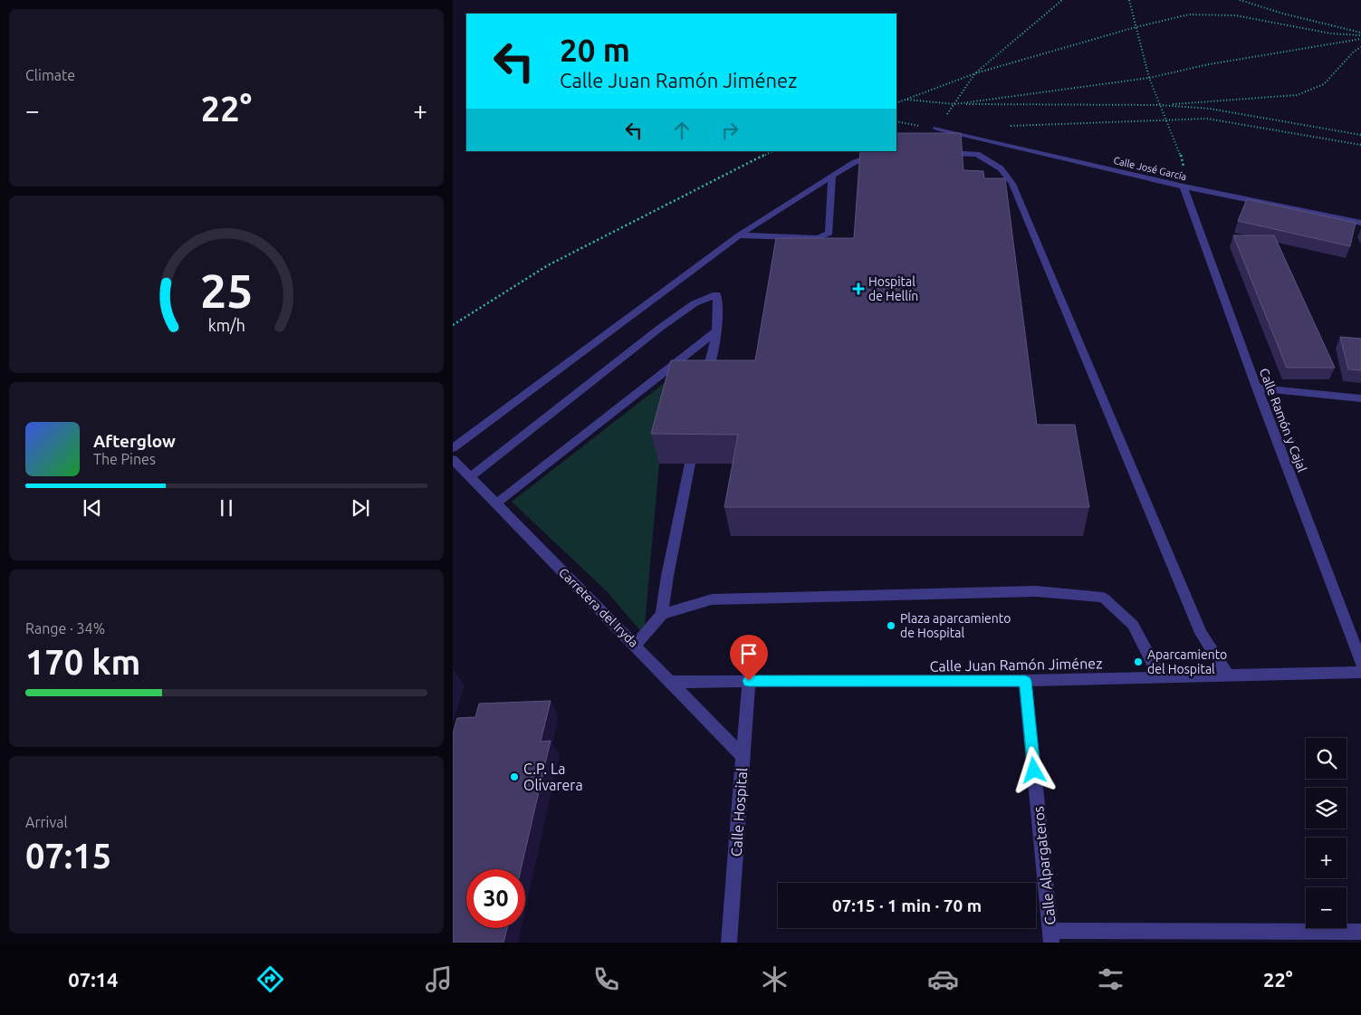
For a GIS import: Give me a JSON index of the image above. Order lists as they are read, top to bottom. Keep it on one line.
{"streets":{"street":["Calle José García","Calle Ramón y Cajal","Carretera del Iryda","Calle Juan Ramón Jiménez","Calle Hospital","Calle Alpargateros"]},"crossings":[["Calle José García","Calle Ramón y Cajal"],["Carretera del Iryda","Calle Juan Ramón Jiménez"],["Carretera del Iryda","Calle Hospital"],["Calle Juan Ramón Jiménez","Calle Hospital"],["Calle Juan Ramón Jiménez","Calle Alpargateros"]],"places":{"health":["Hospital de Hellín"],"other":["Plaza aparcamiento de Hospital","Aparcamiento del Hospital","C.P. La Olivarera"]},"page":{"tile":["Climate",["Range · 34%","170 km"],["Arrival","07:15"]],"turn":["20 m","Calle Juan Ramón Jiménez"],"heat":["−","22°","+"],"song":["Afterglow","The Pines"],"map_buttons":["+","−"],"limit":"30","trip":"07:15 · 1 min · 70 m","tabs":["07:14","22°"],"gauge":["25","km/h"]}}
